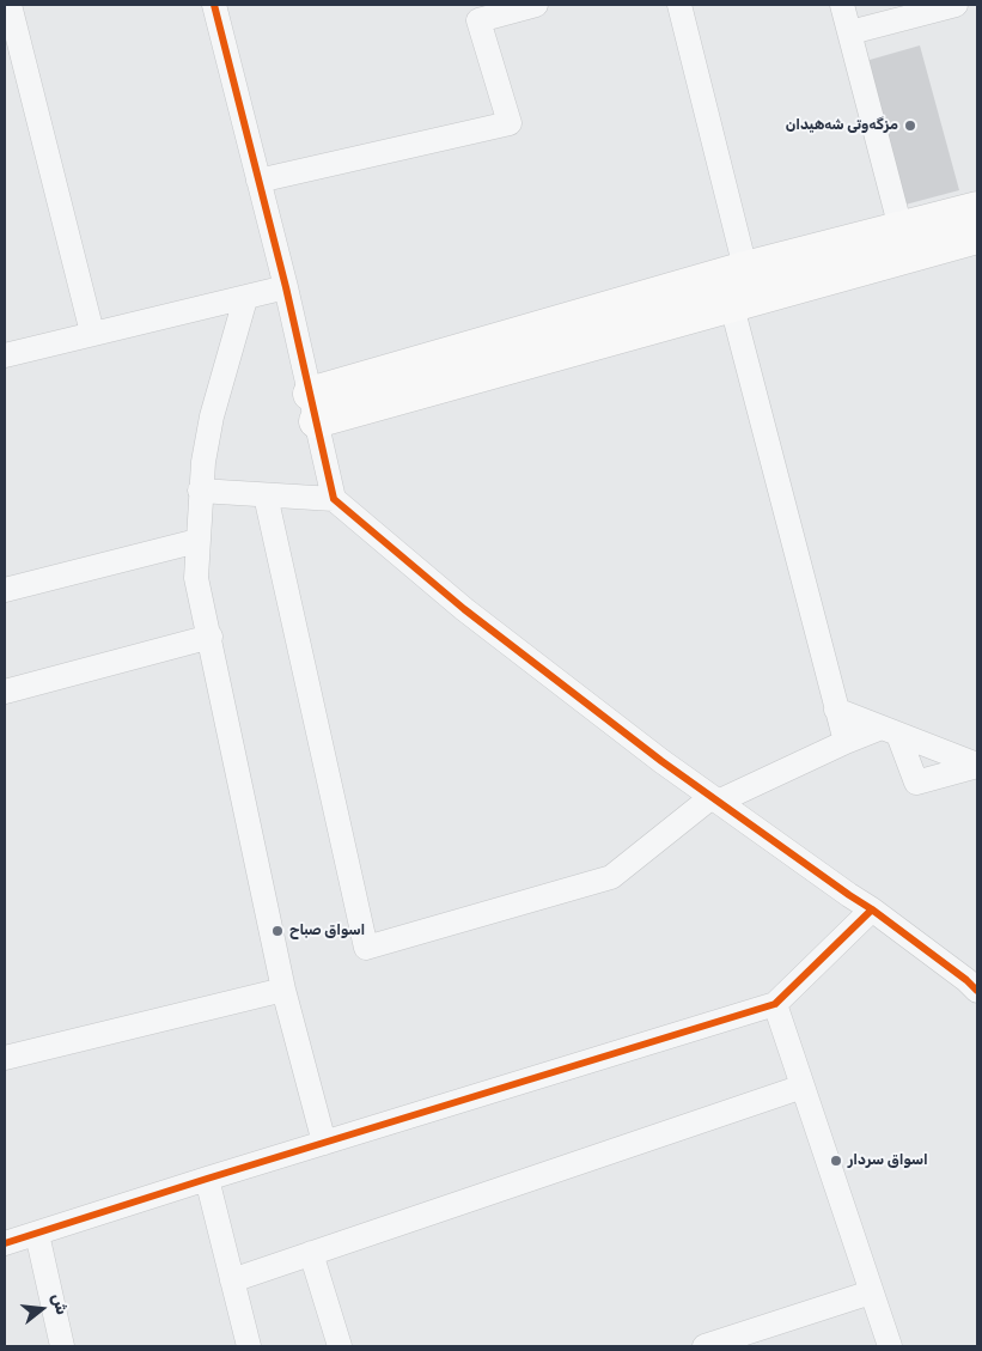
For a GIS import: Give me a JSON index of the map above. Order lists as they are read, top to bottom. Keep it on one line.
{"places":["مزگەوتی شەهیدان","اسواق صباح","اسواق سردار"],"north":"right"}
